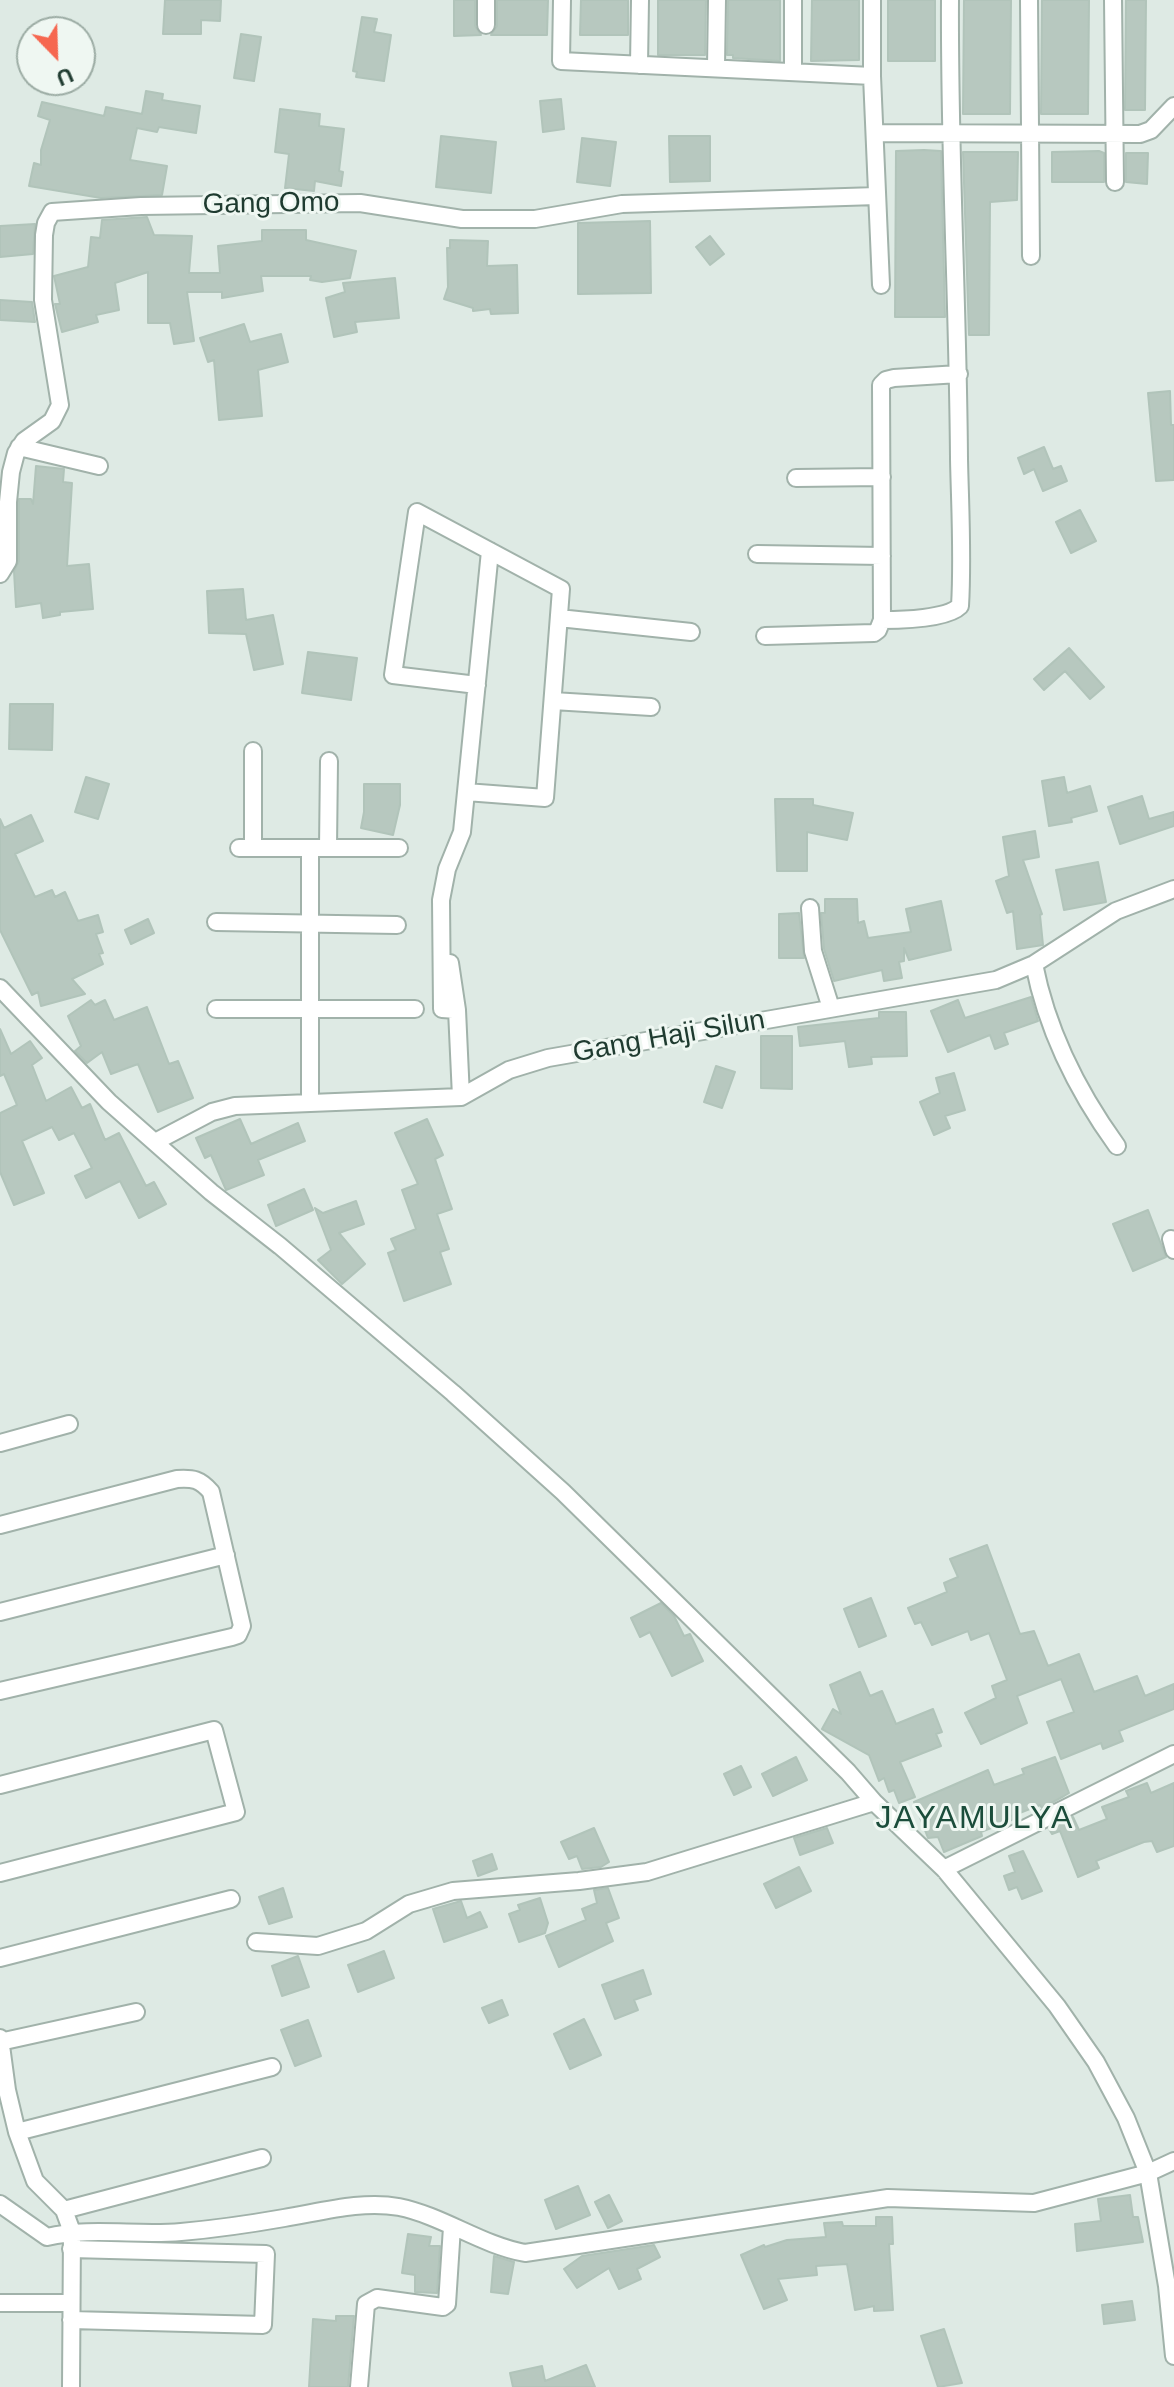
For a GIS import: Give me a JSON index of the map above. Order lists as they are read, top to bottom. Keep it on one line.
{"streets":{"street":["Gang Omo","Gang Haji Silun"]},"districts":["JAYAMULYA"],"north":"bottom right"}
